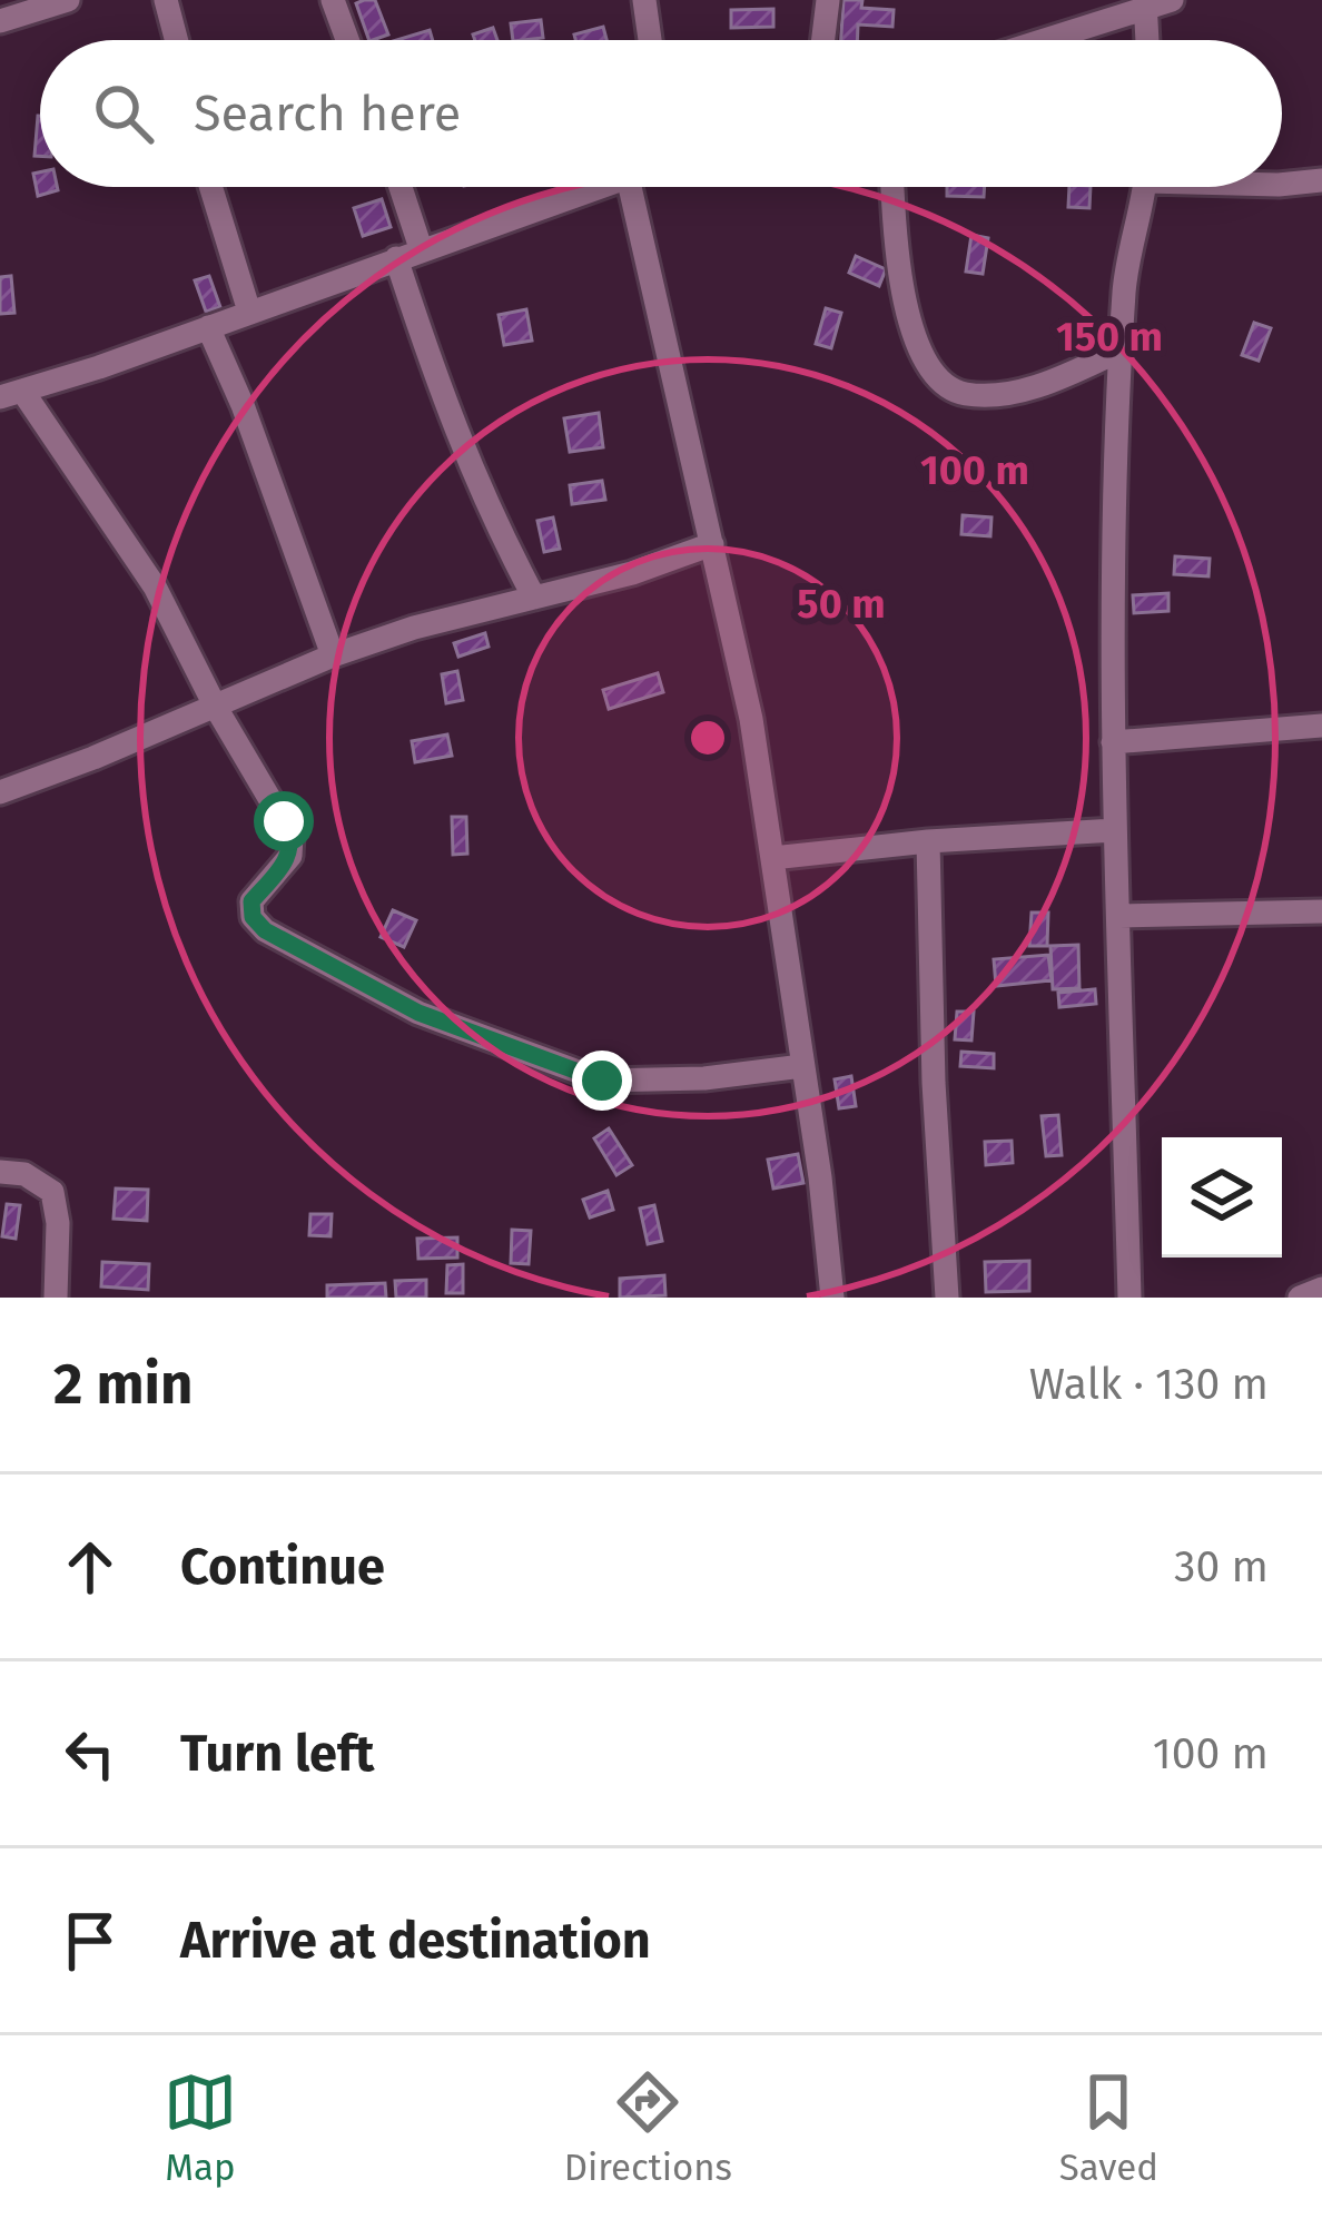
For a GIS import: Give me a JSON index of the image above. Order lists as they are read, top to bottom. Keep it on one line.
{"page":{"search":"Search here","heading":["2 min","Walk · 130 m"],"list":[["Continue","30 m"],["Turn left","100 m"],"Arrive at destination"],"nav":["Map","Directions","Saved"]},"rings":["150 m","100 m","50 m"]}
